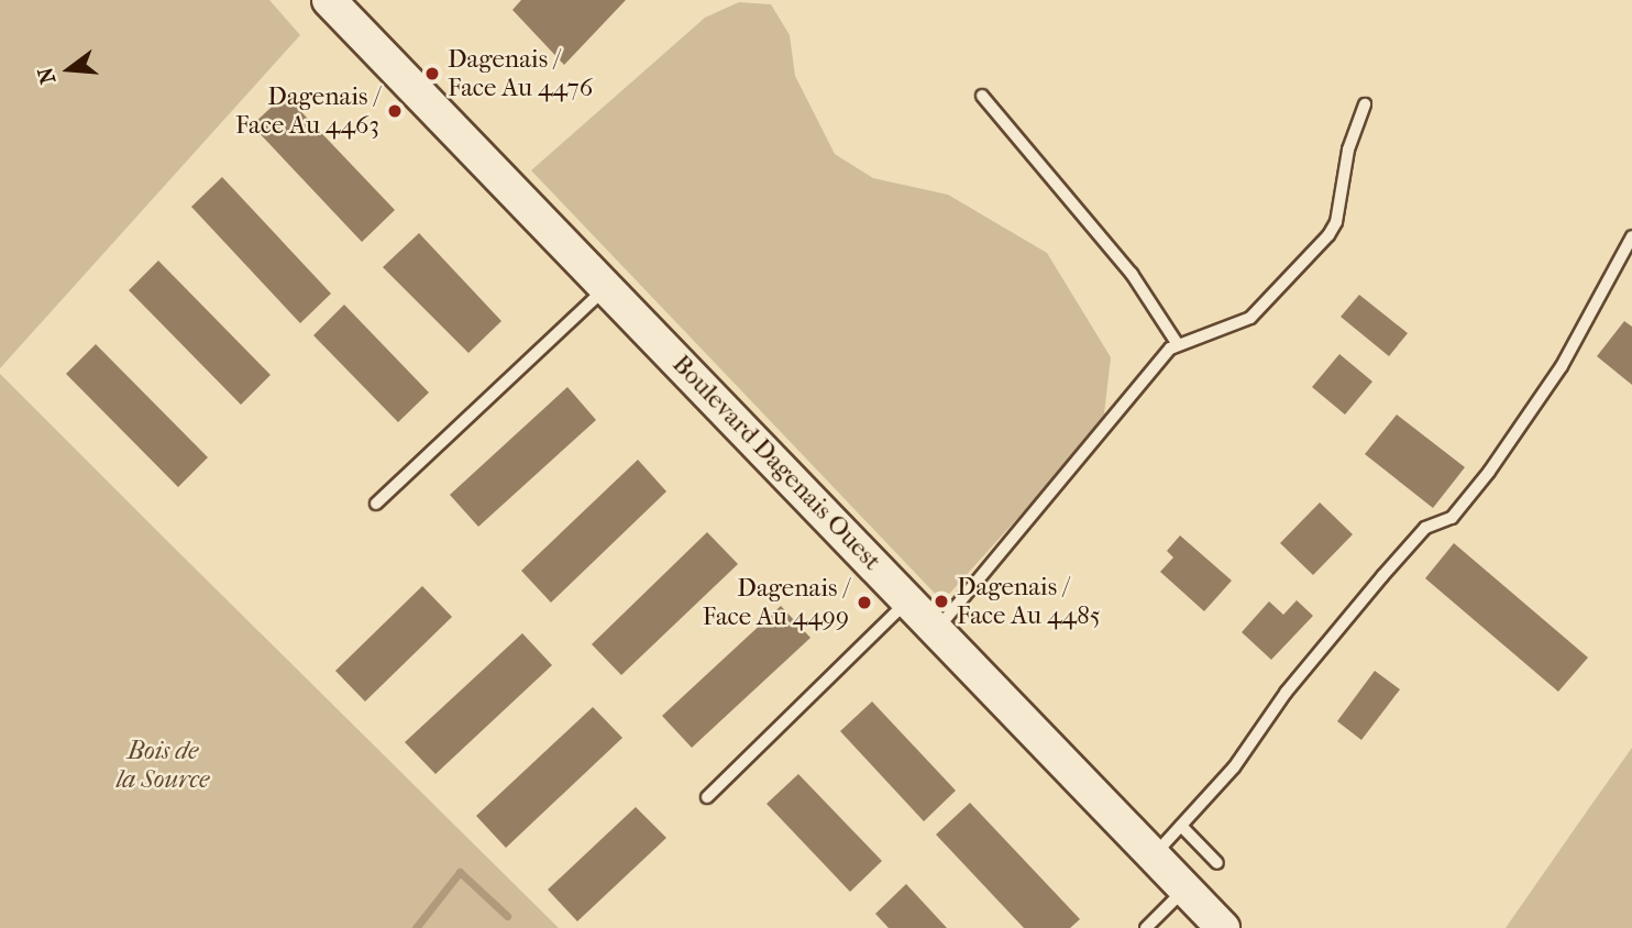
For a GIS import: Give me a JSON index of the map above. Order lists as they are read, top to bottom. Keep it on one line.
{"streets":{"main road":["Boulevard Dagenais Ouest"]},"parks":["Bois de la Source"],"places":["Dagenais / Face Au 4476","Dagenais / Face Au 4463","Dagenais / Face Au 4485","Dagenais / Face Au 4499"],"north":"left"}
